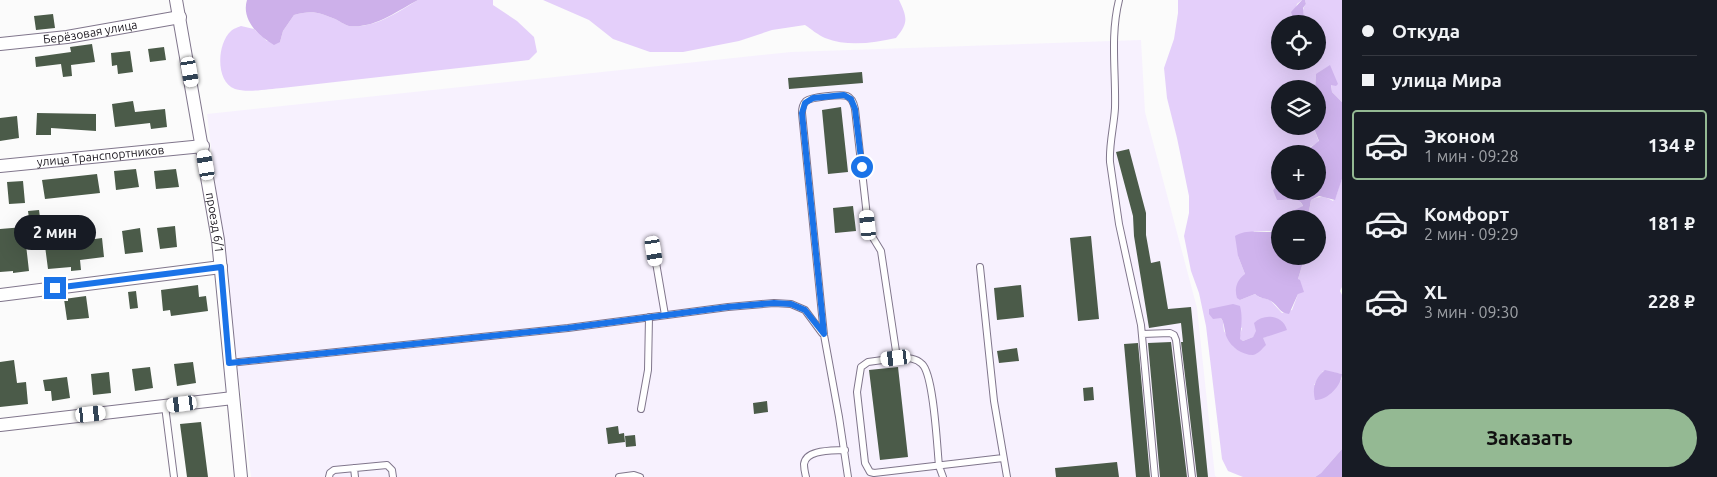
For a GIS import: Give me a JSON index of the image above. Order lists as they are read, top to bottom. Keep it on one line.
{"streets":{"street":["Берёзовая улица","улица Транспортников","проезд 6/1"]},"crossings":[["Берёзовая улица","проезд 6/1"],["улица Транспортников","проезд 6/1"]],"page":{"banner":["Откуда","улица Мира"],"map_buttons":["+","−"],"list":[{"name":"Эконом","note":"1 мин · 09:28","value":"134 ₽"},{"name":"Комфорт","note":"2 мин · 09:29","value":"181 ₽"},{"name":"XL","note":"3 мин · 09:30","value":"228 ₽"}],"bubble":"2 мин","buttons":"Заказать"}}
